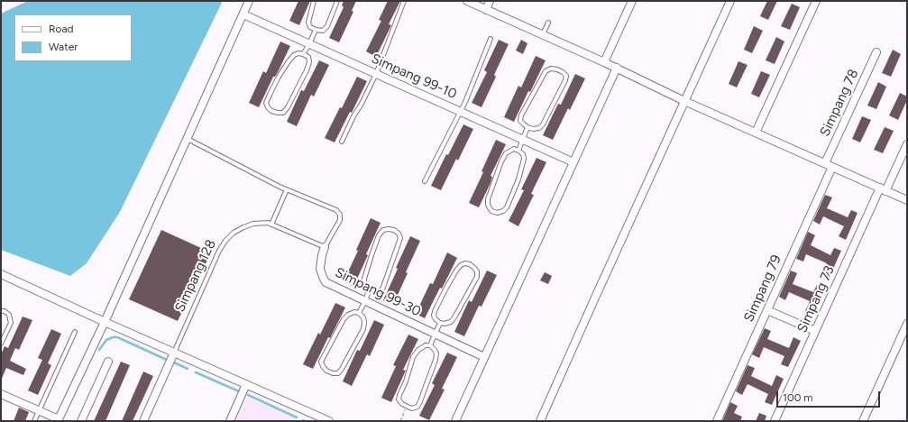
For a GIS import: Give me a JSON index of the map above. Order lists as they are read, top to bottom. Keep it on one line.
{"streets":{"street":["Simpang 99-10","Simpang 78","Simpang 128","Simpang 79","Simpang 99-30","Simpang 73"]},"crossings":[["Simpang 78","Simpang 79"],["Simpang 128","Simpang 99-30"]],"legend":["Road","Water"],"scale_bar":"100 m"}
